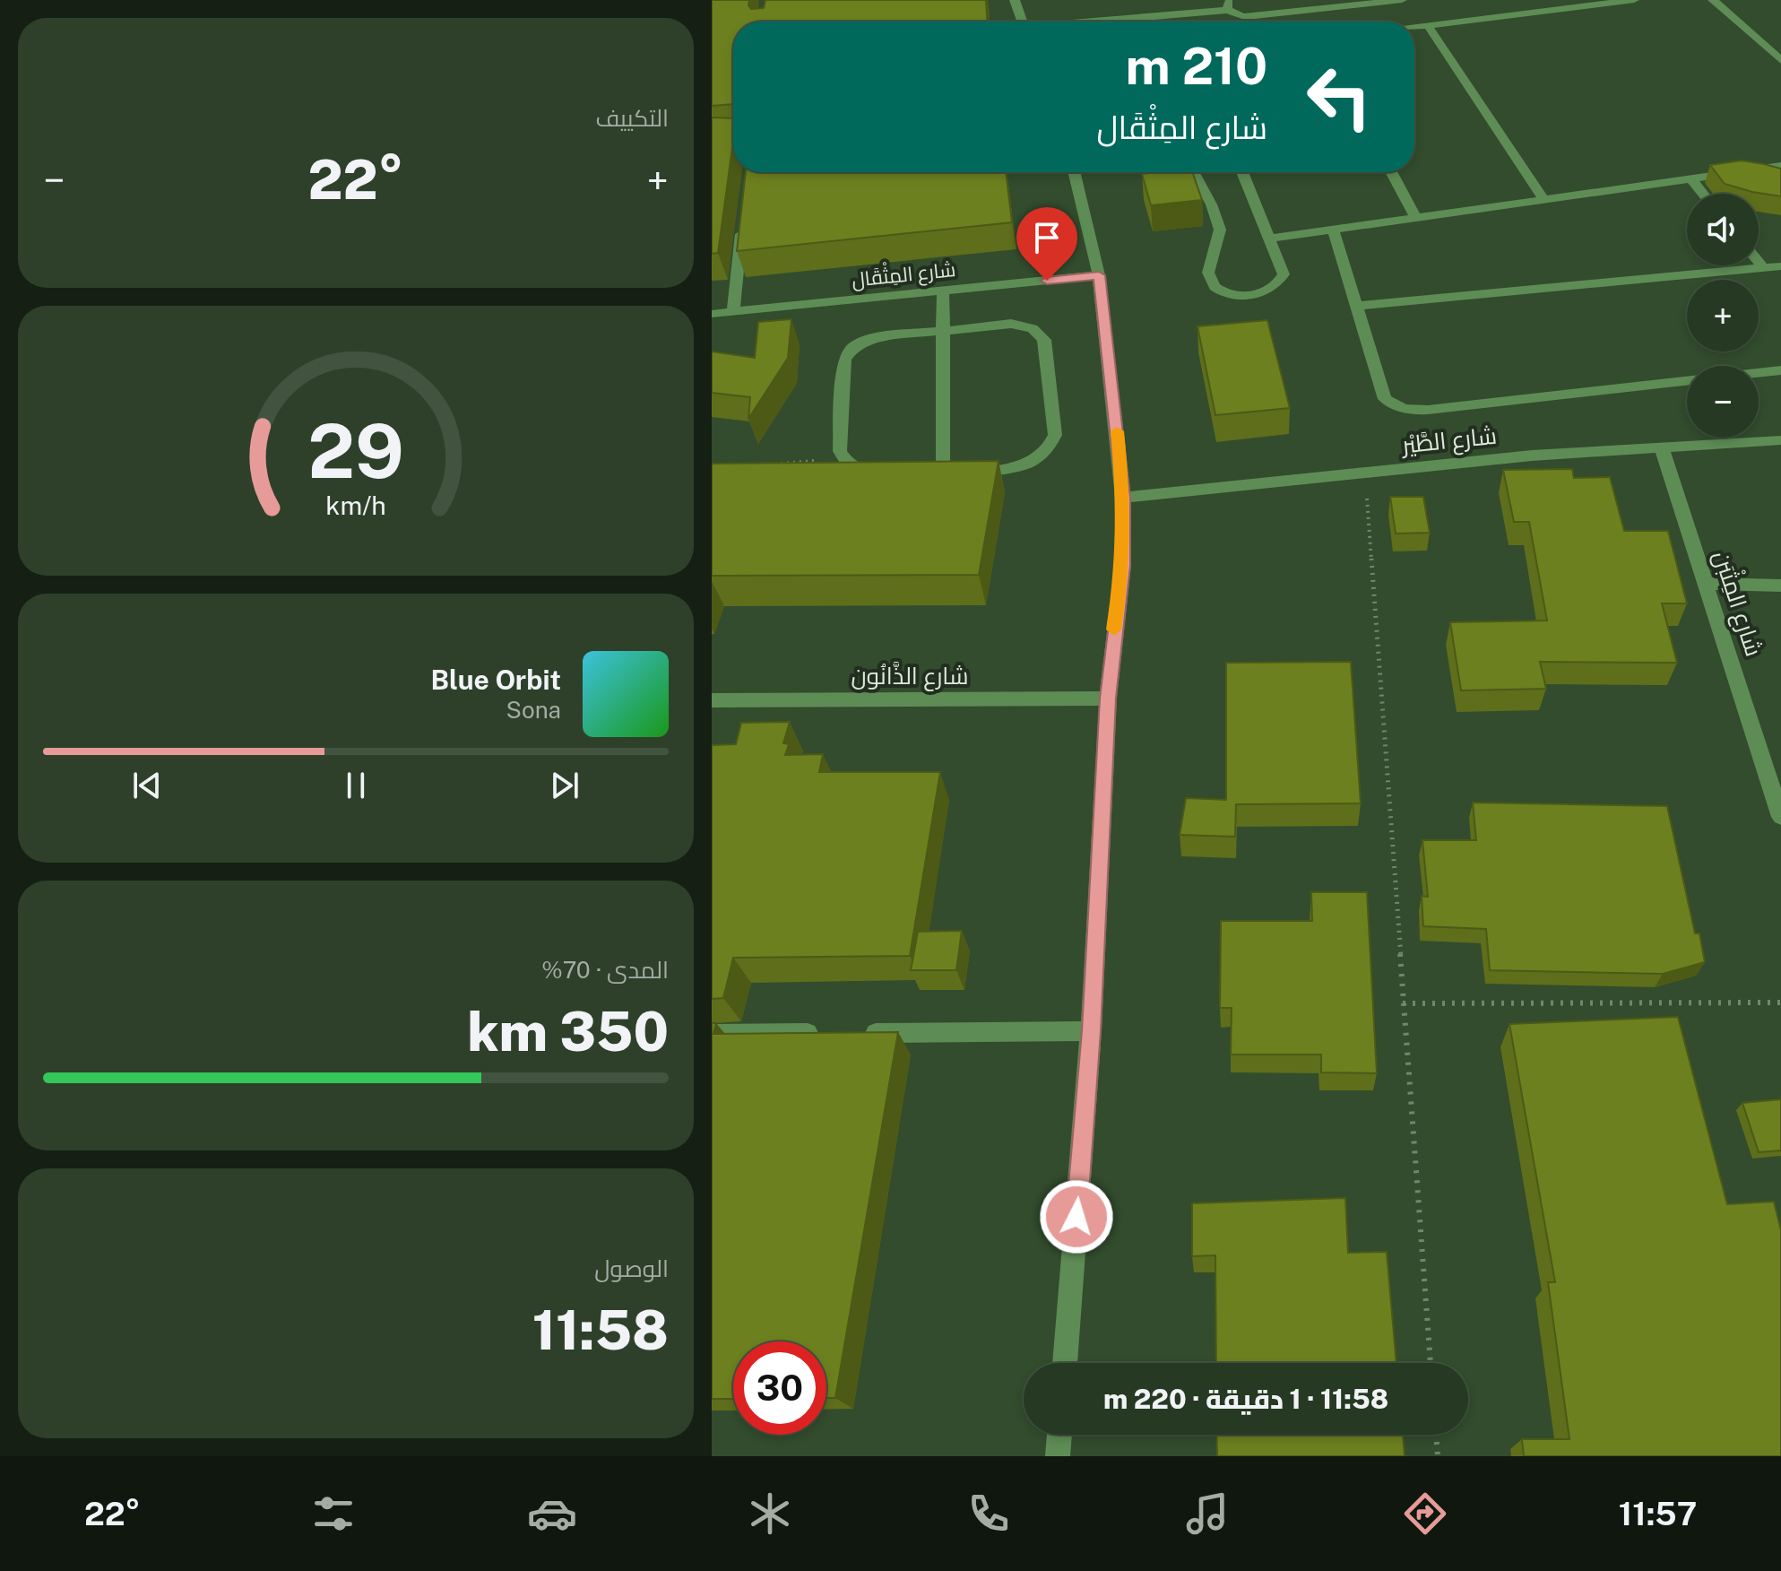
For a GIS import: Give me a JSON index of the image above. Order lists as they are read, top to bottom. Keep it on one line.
{"streets":{"street":["شارع المِثْقَال","شارع الطَّيْر","شارع المِثْبَن","شارع الذَّانُون"]},"crossings":[["شارع الطَّيْر","شارع المِثْبَن"]],"page":{"tile":["التكييف",["المدى · 70%","350 km"],["الوصول","11:58"]],"turn":["210 m","شارع المِثْقَال"],"heat":["−","22°","+"],"map_buttons":["+","−"],"song":["Blue Orbit","Sona"],"limit":"30","trip":"11:58 · 1 دقيقة · 220 m","tabs":["11:57","22°"],"gauge":["29","km/h"]}}
